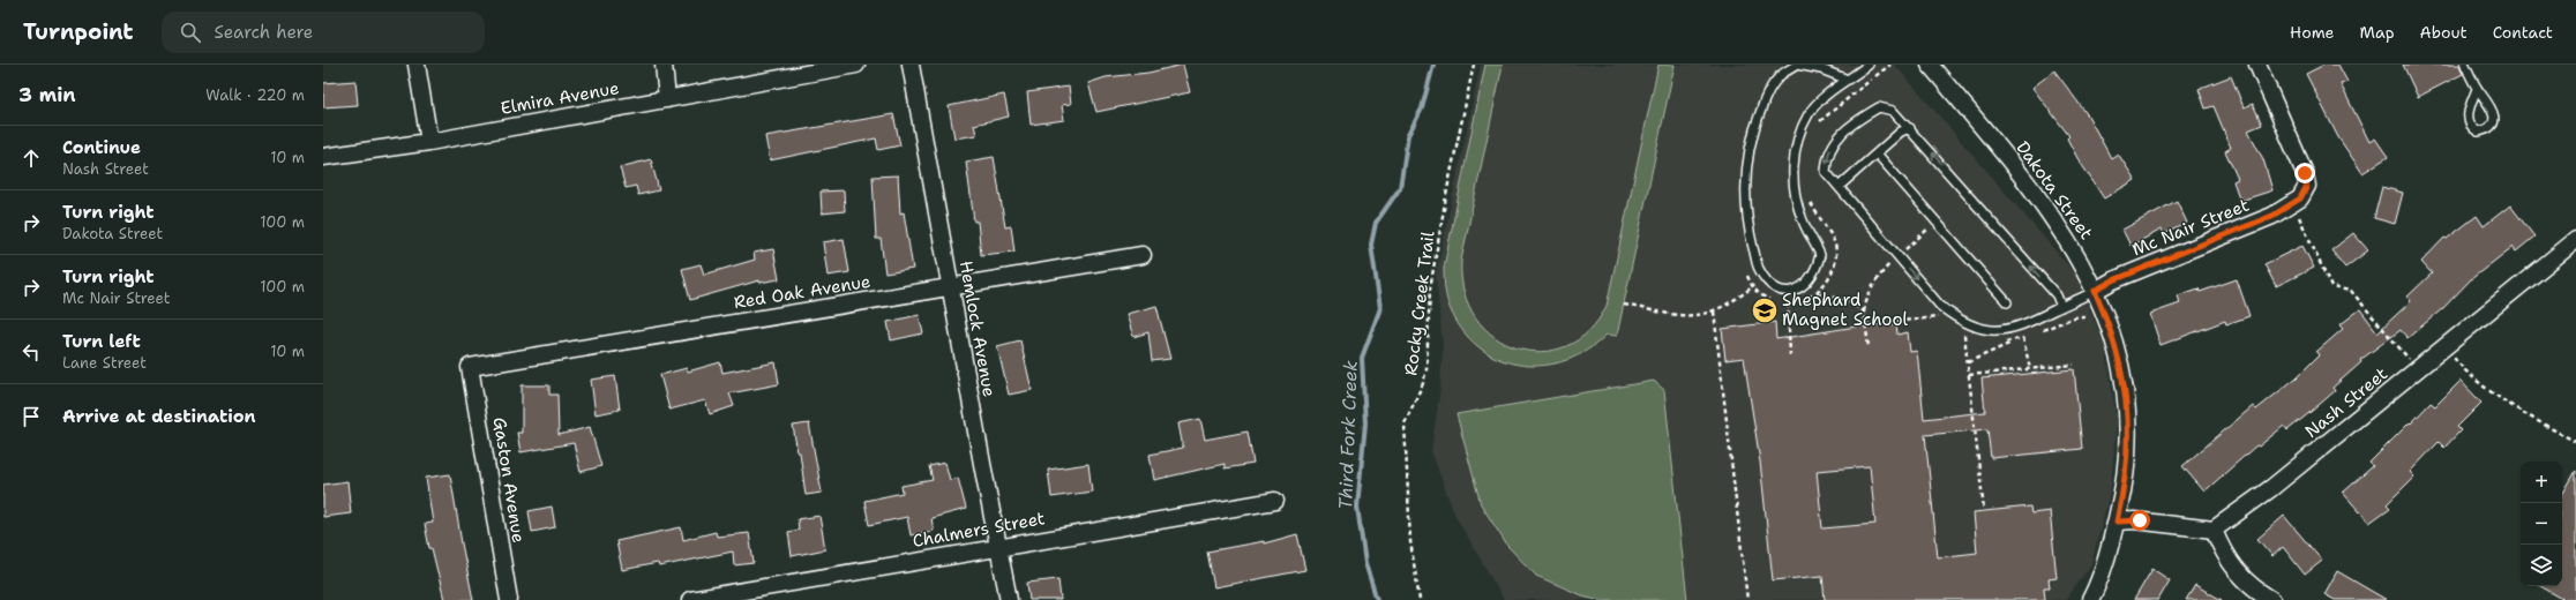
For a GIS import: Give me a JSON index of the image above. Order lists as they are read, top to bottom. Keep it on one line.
{"streets":{"street":["Elmira Avenue","Dakota Street","Mc Nair Street","Red Oak Avenue","Hemlock Avenue","Nash Street","Gaston Avenue","Chalmers Street"],"path":["Rocky Creek Trail"]},"crossings":[["Dakota Street","Mc Nair Street"],["Red Oak Avenue","Hemlock Avenue"],["Red Oak Avenue","Gaston Avenue"],["Hemlock Avenue","Chalmers Street"]],"water":["Third Fork Creek"],"places":{"school or university":["Shephard Magnet School"]},"page":{"header":"Turnpoint","search":"Search here","nav":["Home","Map","About","Contact"],"heading":["3 min","Walk · 220 m"],"list":[["Continue","Nash Street","10 m"],["Turn right","Dakota Street","100 m"],["Turn right","Mc Nair Street","100 m"],["Turn left","Lane Street","10 m"],"Arrive at destination"],"map_buttons":["+","−"]}}
